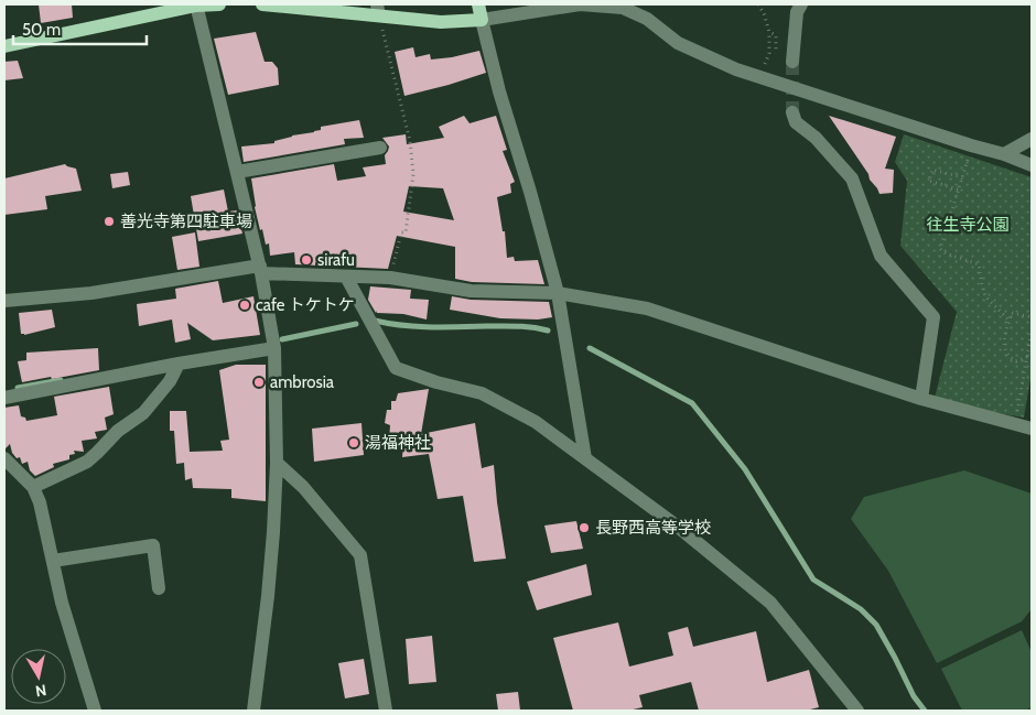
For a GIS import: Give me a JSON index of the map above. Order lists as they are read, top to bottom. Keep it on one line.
{"parks":["往生寺公園"],"places":["善光寺第四駐車場","sirafu","cafe トケトケ","ambrosia","湯福神社","長野西高等学校"],"scale_bar":"50 m","north":"bottom"}
